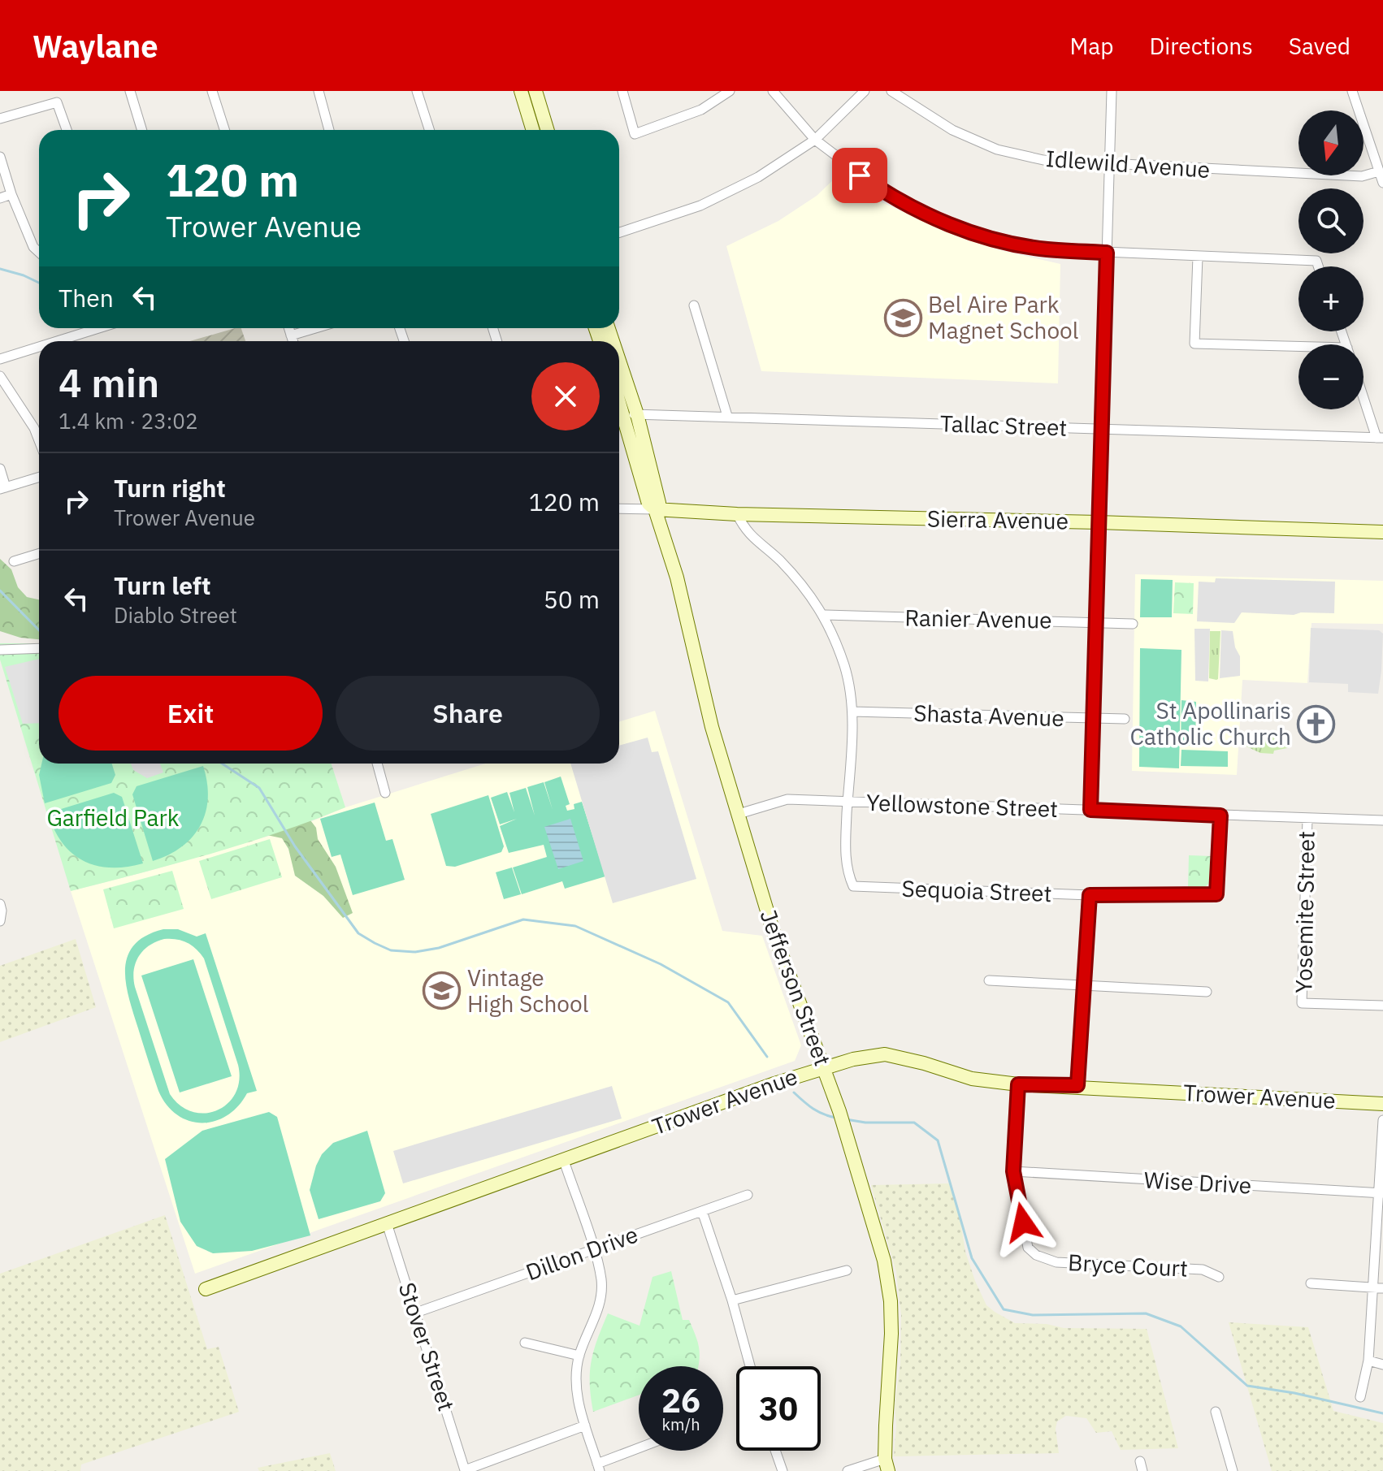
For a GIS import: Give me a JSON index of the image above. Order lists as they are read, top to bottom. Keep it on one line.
{"streets":{"street":["Idlewild Avenue","Tallac Street","Sierra Avenue","Ranier Avenue","Shasta Avenue","Yellowstone Street","Sequoia Street","Yosemite Street","Jefferson Street","Trower Avenue","Wise Drive","Dillon Drive","Bryce Court","Stover Street"]},"crossings":[["Tallac Street","Jefferson Street"],["Sierra Avenue","Jefferson Street"],["Yellowstone Street","Sequoia Street"],["Yellowstone Street","Yosemite Street"],["Yellowstone Street","Jefferson Street"],["Jefferson Street","Trower Avenue"],["Trower Avenue","Stover Street"],["Wise Drive","Bryce Court"],["Dillon Drive","Stover Street"]],"parks":["Garfield Park"],"places":{"school or university":["Bel Aire Park Magnet School","Vintage High School"],"church":["St Apollinaris Catholic Church"]},"north":"bottom","page":{"header":"Waylane","nav":["Map","Directions","Saved"],"map_buttons":["+","−"],"turn":["120 m","Trower Avenue"],"then":"Then","heading":["4 min","1.4 km · 23:02"],"list":[{"name":"Turn right","note":"Trower Avenue","value":"120 m"},{"name":"Turn left","note":"Diablo Street","value":"50 m"}],"buttons":["Exit","Share"],"speed":"26 km/h","limit":"30"}}
